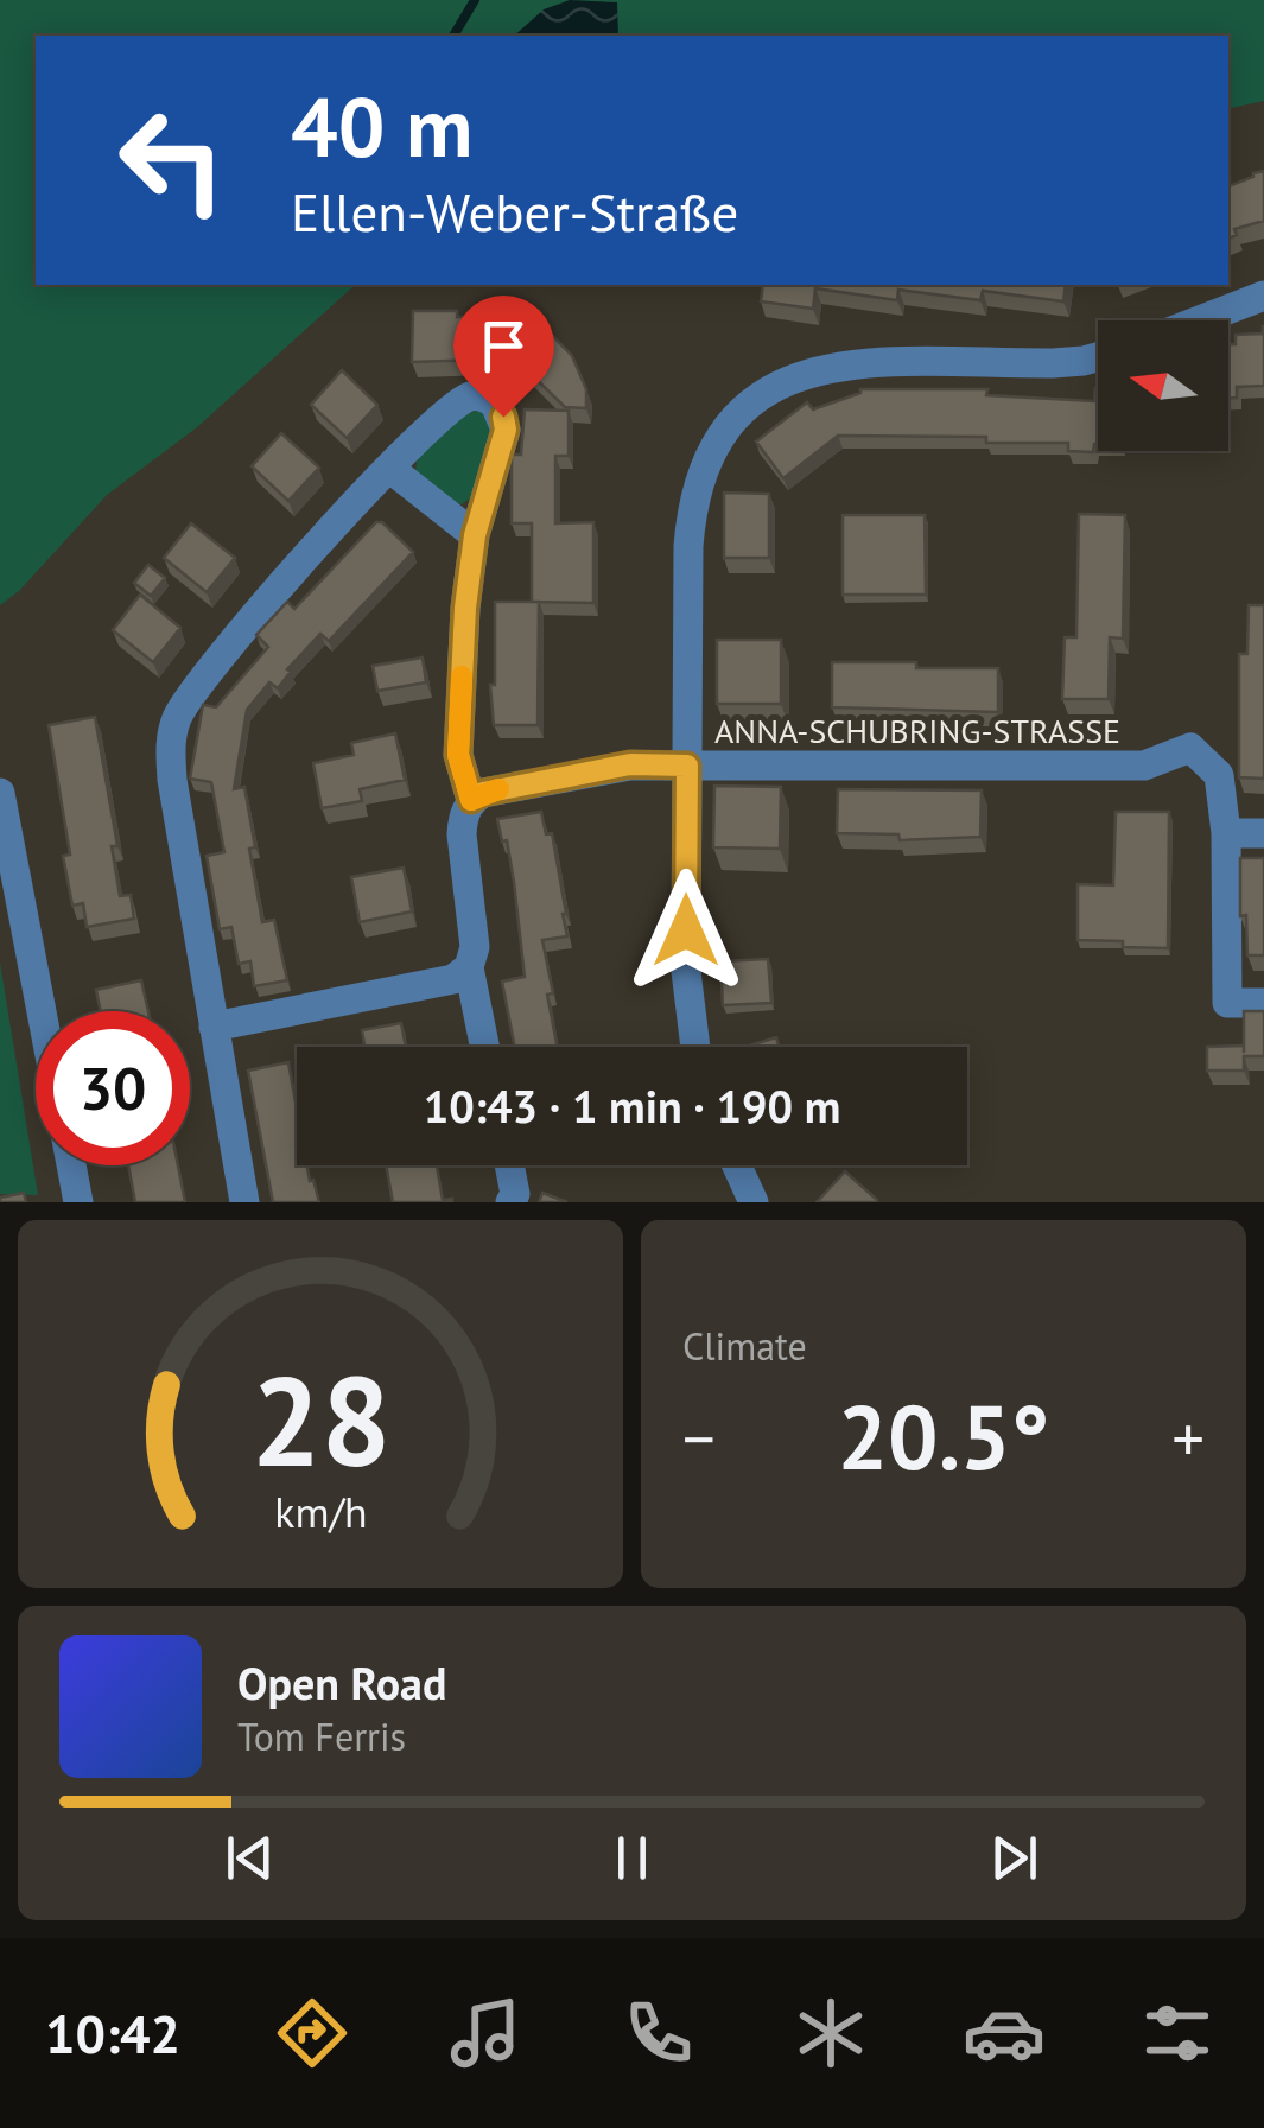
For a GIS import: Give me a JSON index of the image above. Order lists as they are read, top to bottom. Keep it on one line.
{"streets":{"street":["ANNA-SCHUBRING-STRASSE"]},"north":"left","page":{"turn":["40 m","Ellen-Weber-Straße"],"limit":"30","trip":"10:43 · 1 min · 190 m","tile":"Climate","heat":["−","20.5°","+"],"song":["Open Road","Tom Ferris"],"tabs":"10:42","gauge":["28","km/h"]}}
